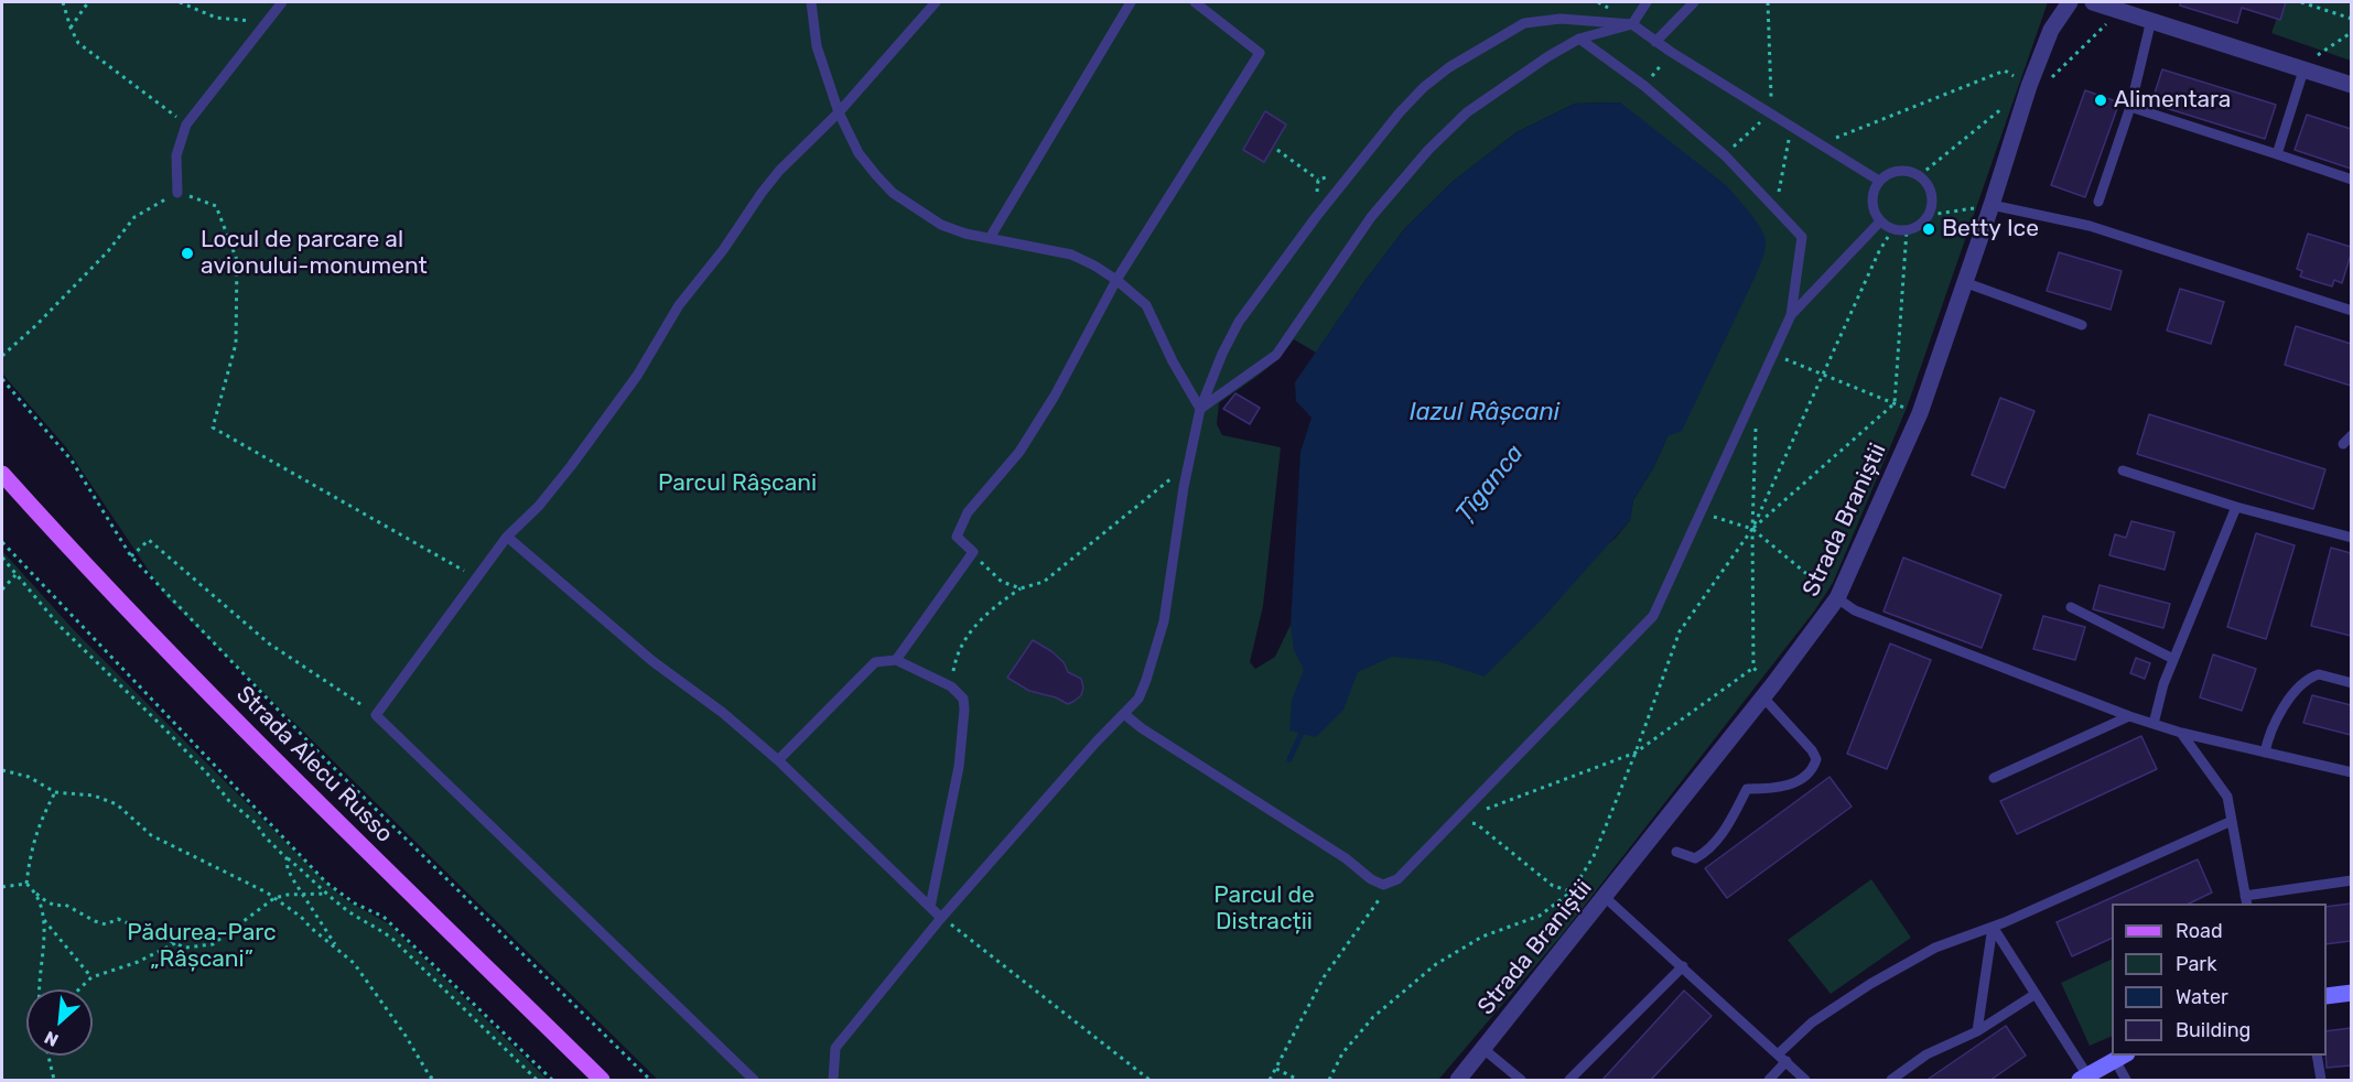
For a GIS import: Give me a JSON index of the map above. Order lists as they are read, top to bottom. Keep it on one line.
{"streets":{"main road":["Strada Alecu Russo"],"street":["Strada Braniștii"]},"water":["Iazul Râșcani","Țîganca"],"parks":["Parcul Râșcani","Parcul de Distracții","Pădurea-Parc „Râșcani”"],"places":["Alimentara","Betty Ice","Locul de parcare al avionului-monument"],"legend":["Road","Park","Water","Building"],"north":"bottom left"}
